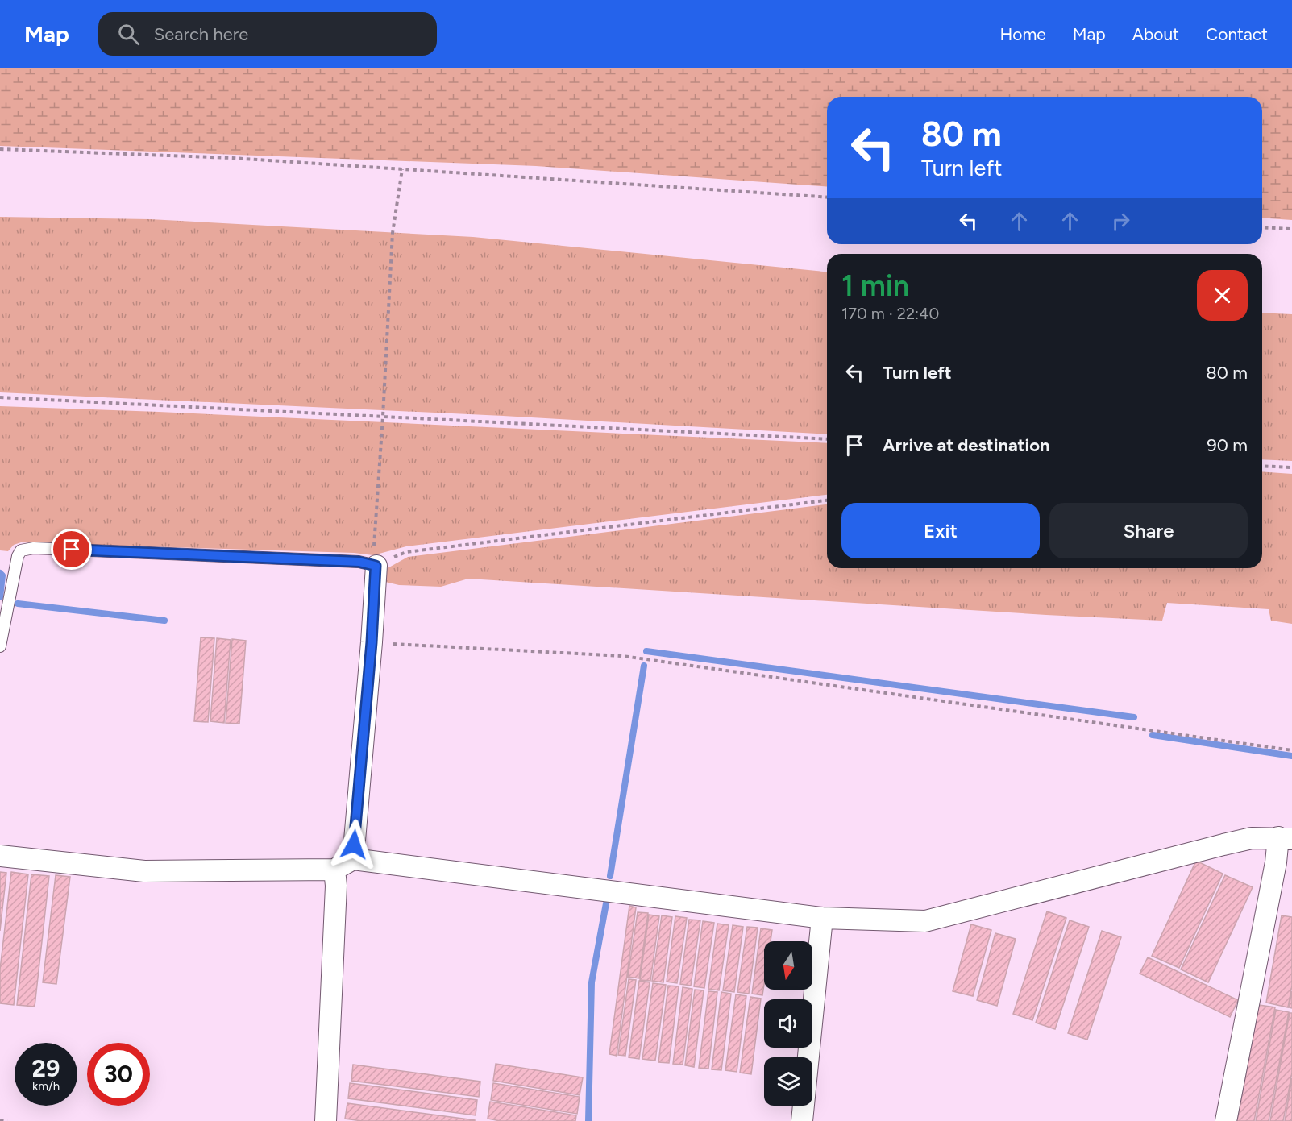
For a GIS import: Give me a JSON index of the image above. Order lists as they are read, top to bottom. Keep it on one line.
{"north":"bottom","page":{"header":"Map","search":"Search here","nav":["Home","Map","About","Contact"],"turn":["80 m","Turn left"],"heading":["1 min","170 m · 22:40"],"list":[{"name":"Turn left","value":"80 m"},{"name":"Arrive at destination","value":"90 m"}],"buttons":["Exit","Share"],"speed":"29 km/h","limit":"30"}}
